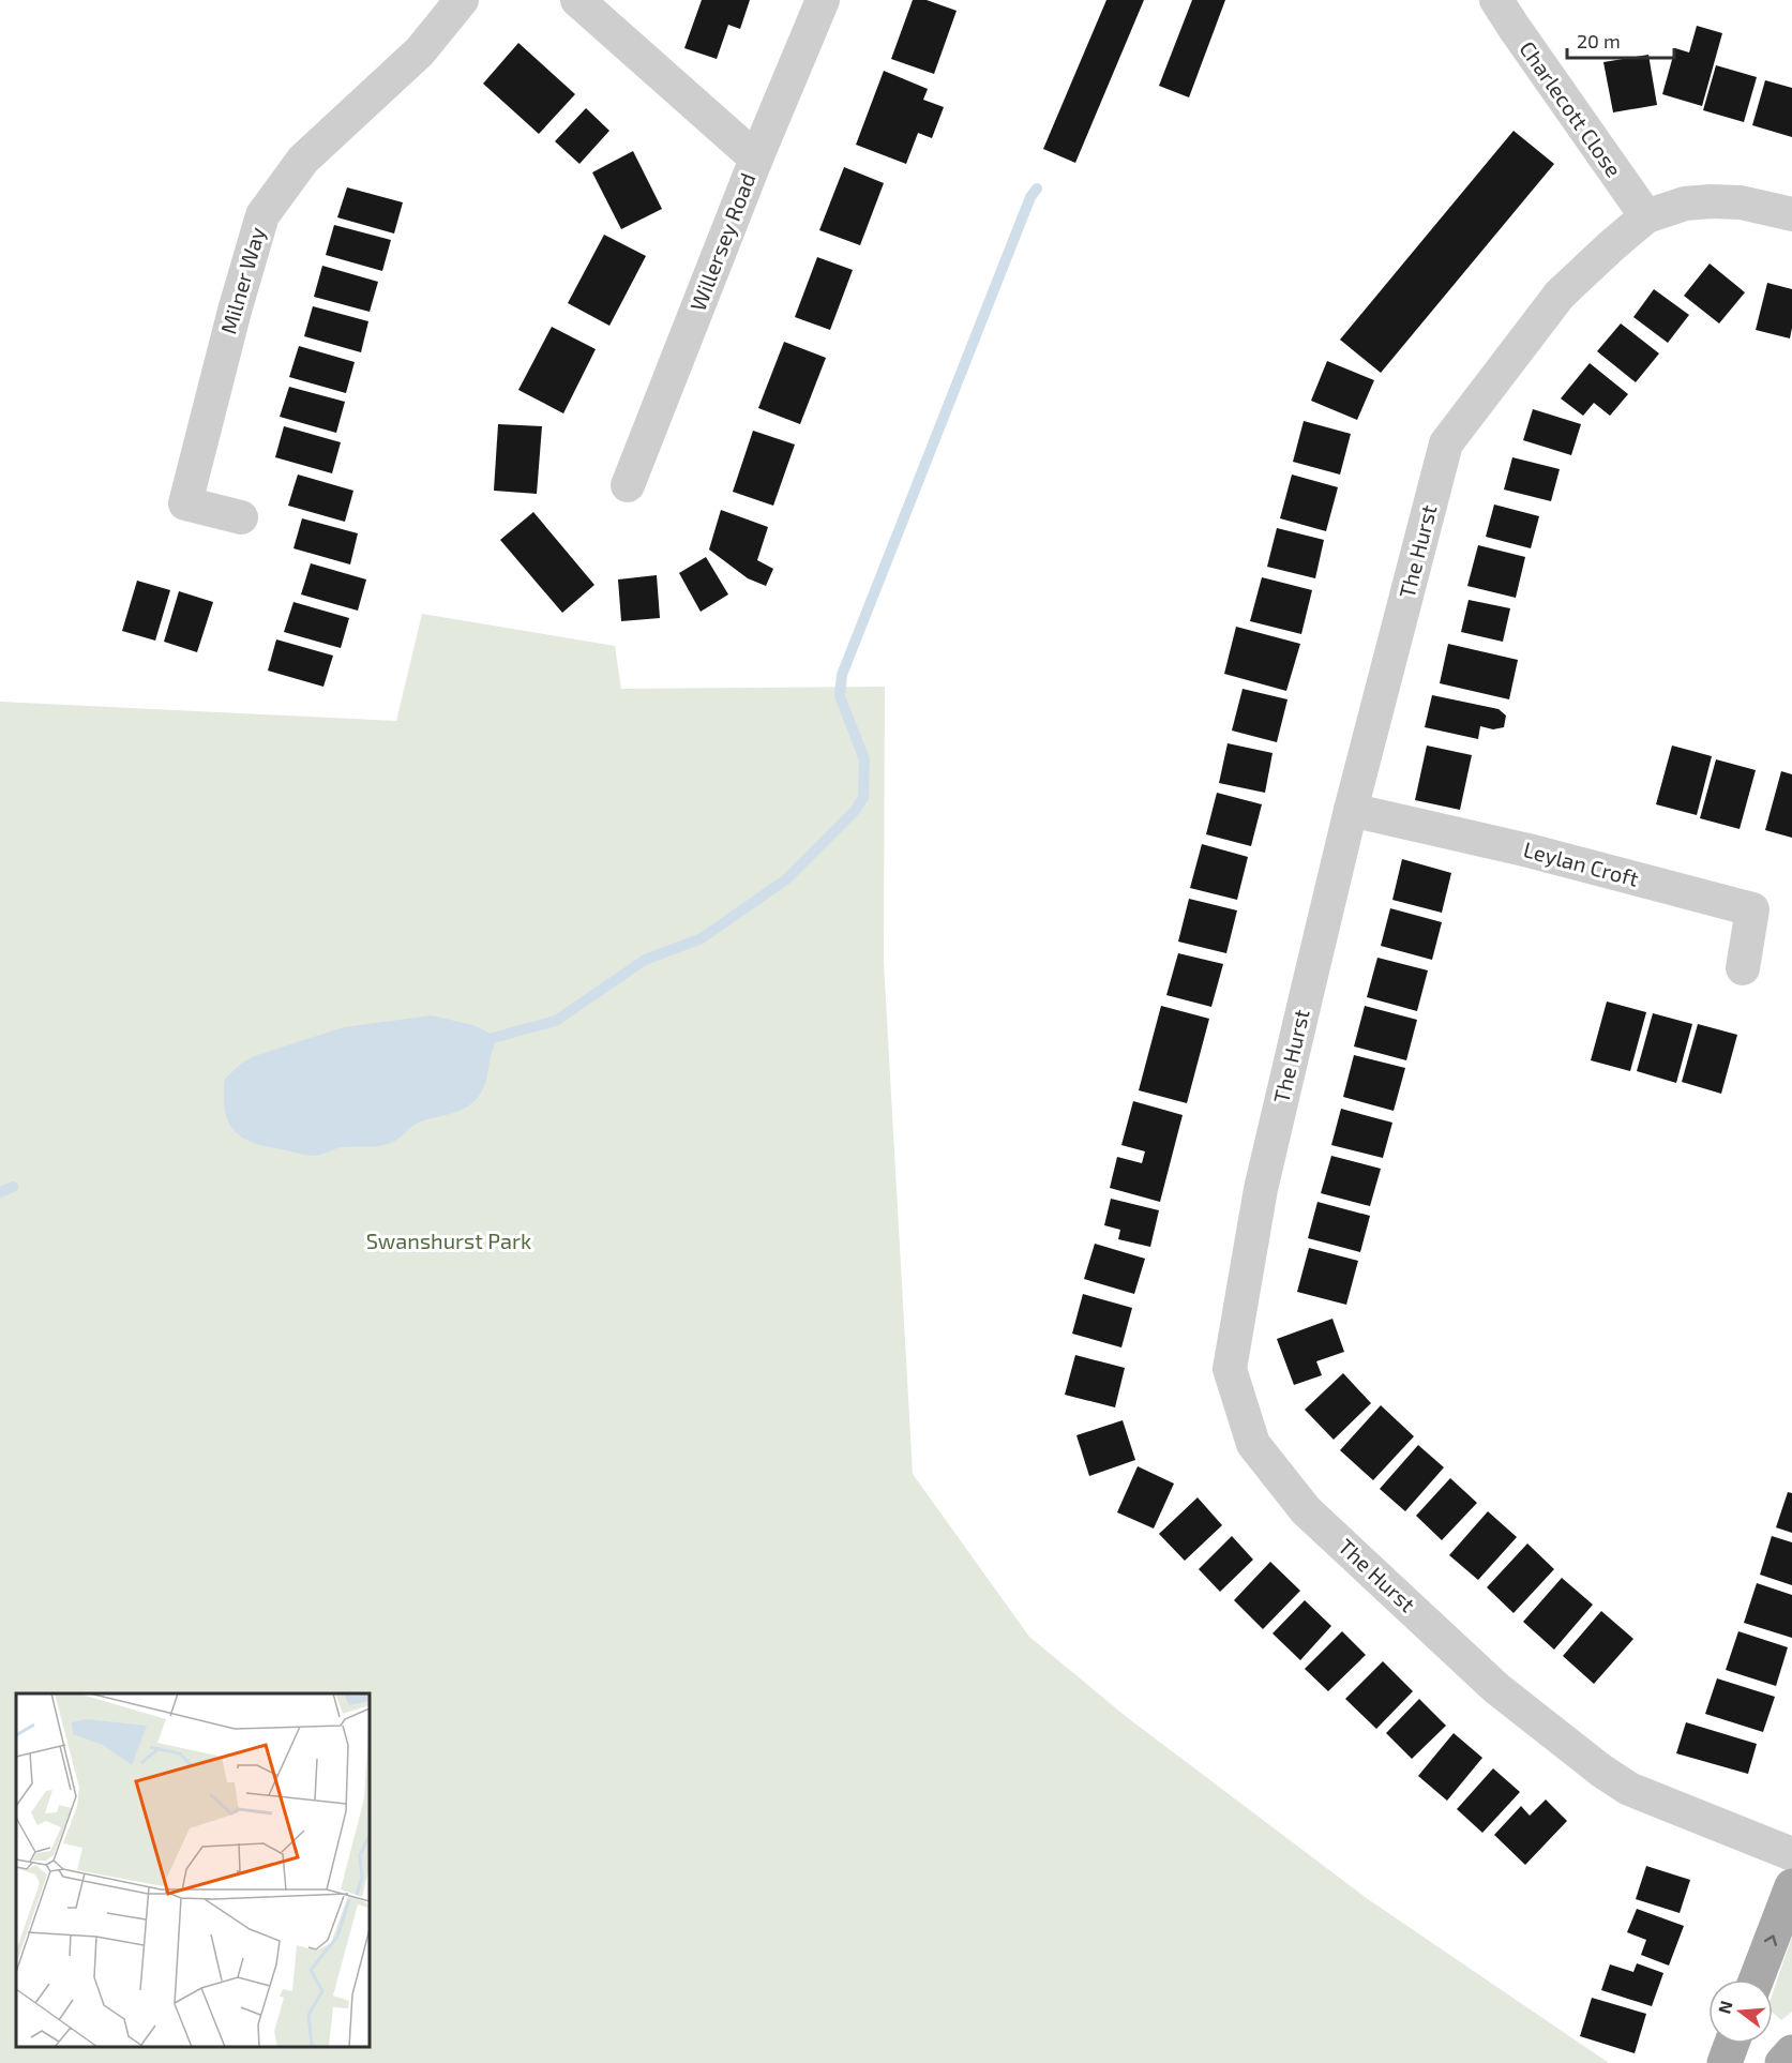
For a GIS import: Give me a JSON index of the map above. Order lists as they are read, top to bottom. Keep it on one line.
{"streets":{"street":["Charlecott Close","Willersey Road","Milner Way","The Hurst","Leylan Croft"]},"crossings":[["Charlecott Close","The Hurst"],["The Hurst","Leylan Croft"]],"parks":["Swanshurst Park"],"scale_bar":"20 m","north":"left"}
